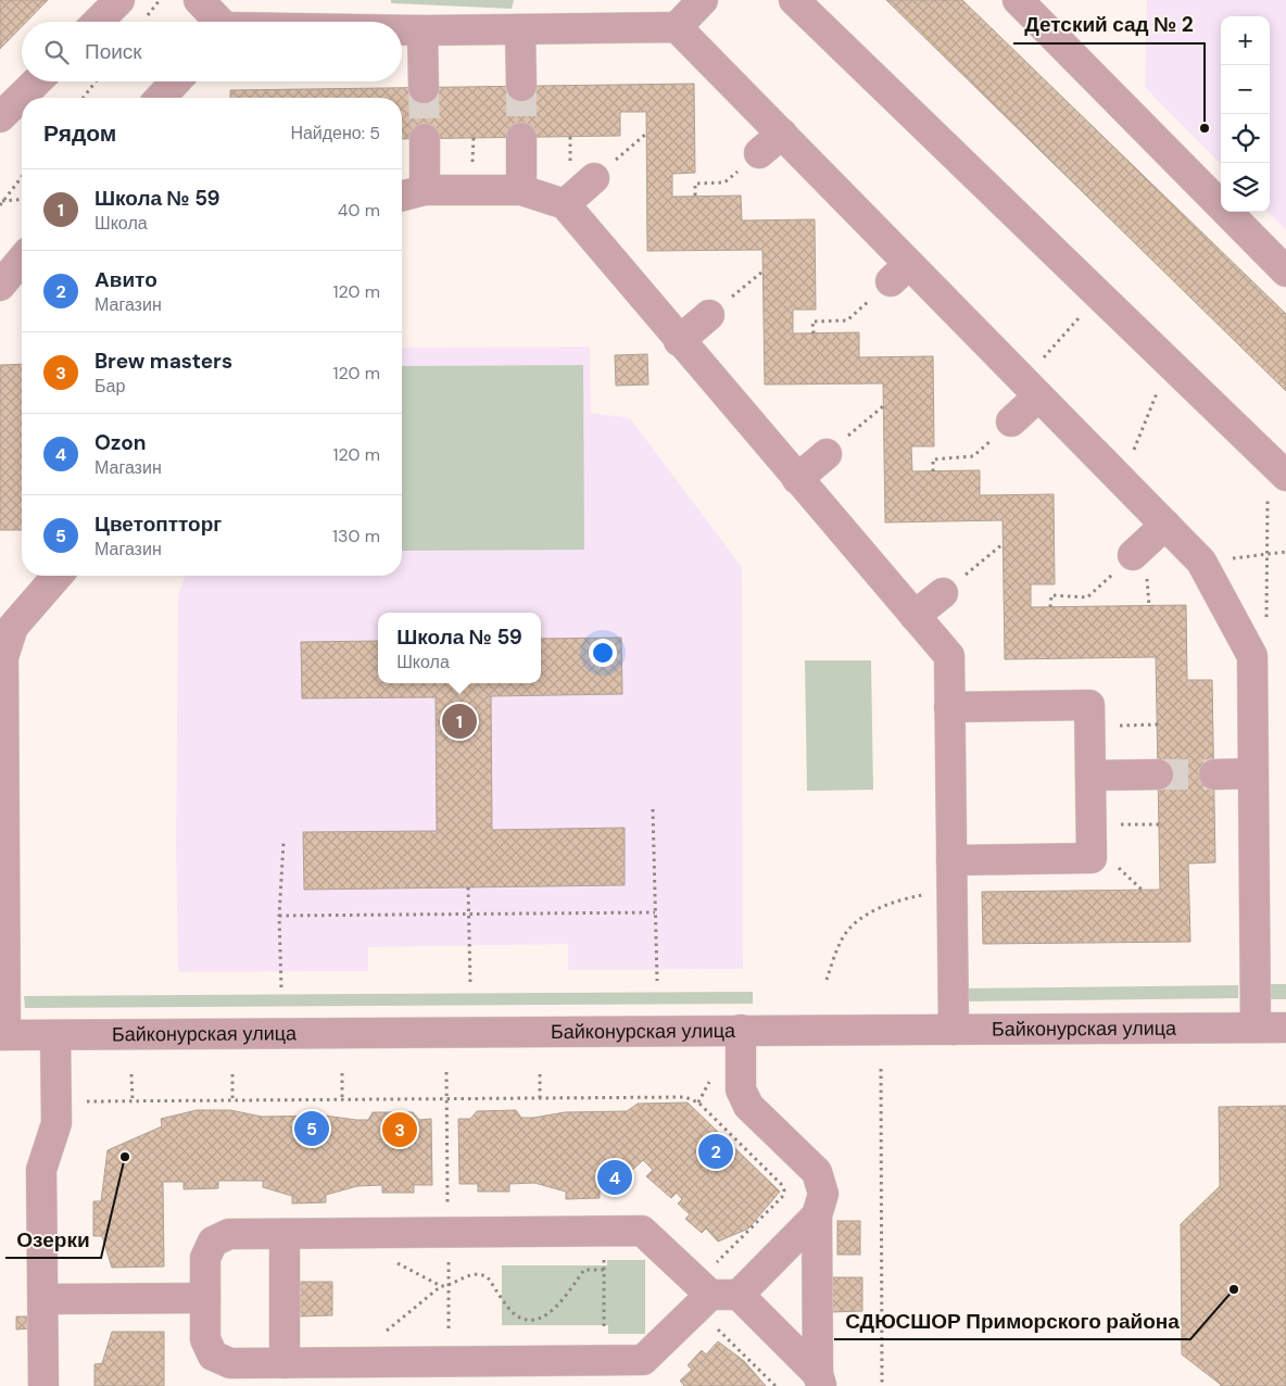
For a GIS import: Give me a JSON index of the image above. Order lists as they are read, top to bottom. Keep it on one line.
{"streets":{"street":["Байконурская улица"]},"places":["Детский сад № 2","Озерки","СДЮСШОР Приморского района"],"page":{"map_buttons":["+","−"],"search":"Поиск","heading":["Рядом","Найдено: 5"],"list":[{"mark":"1","name":"Школа № 59","note":"Школа","value":"40 m"},{"mark":"2","name":"Авито","note":"Магазин","value":"120 m"},{"mark":"3","name":"Brew masters","note":"Бар","value":"120 m"},{"mark":"4","name":"Ozon","note":"Магазин","value":"120 m"},{"mark":"5","name":"Цветоптторг","note":"Магазин","value":"130 m"}],"popup":["Школа № 59","Школа"],"pins":["1","5","3","2","4"]}}
